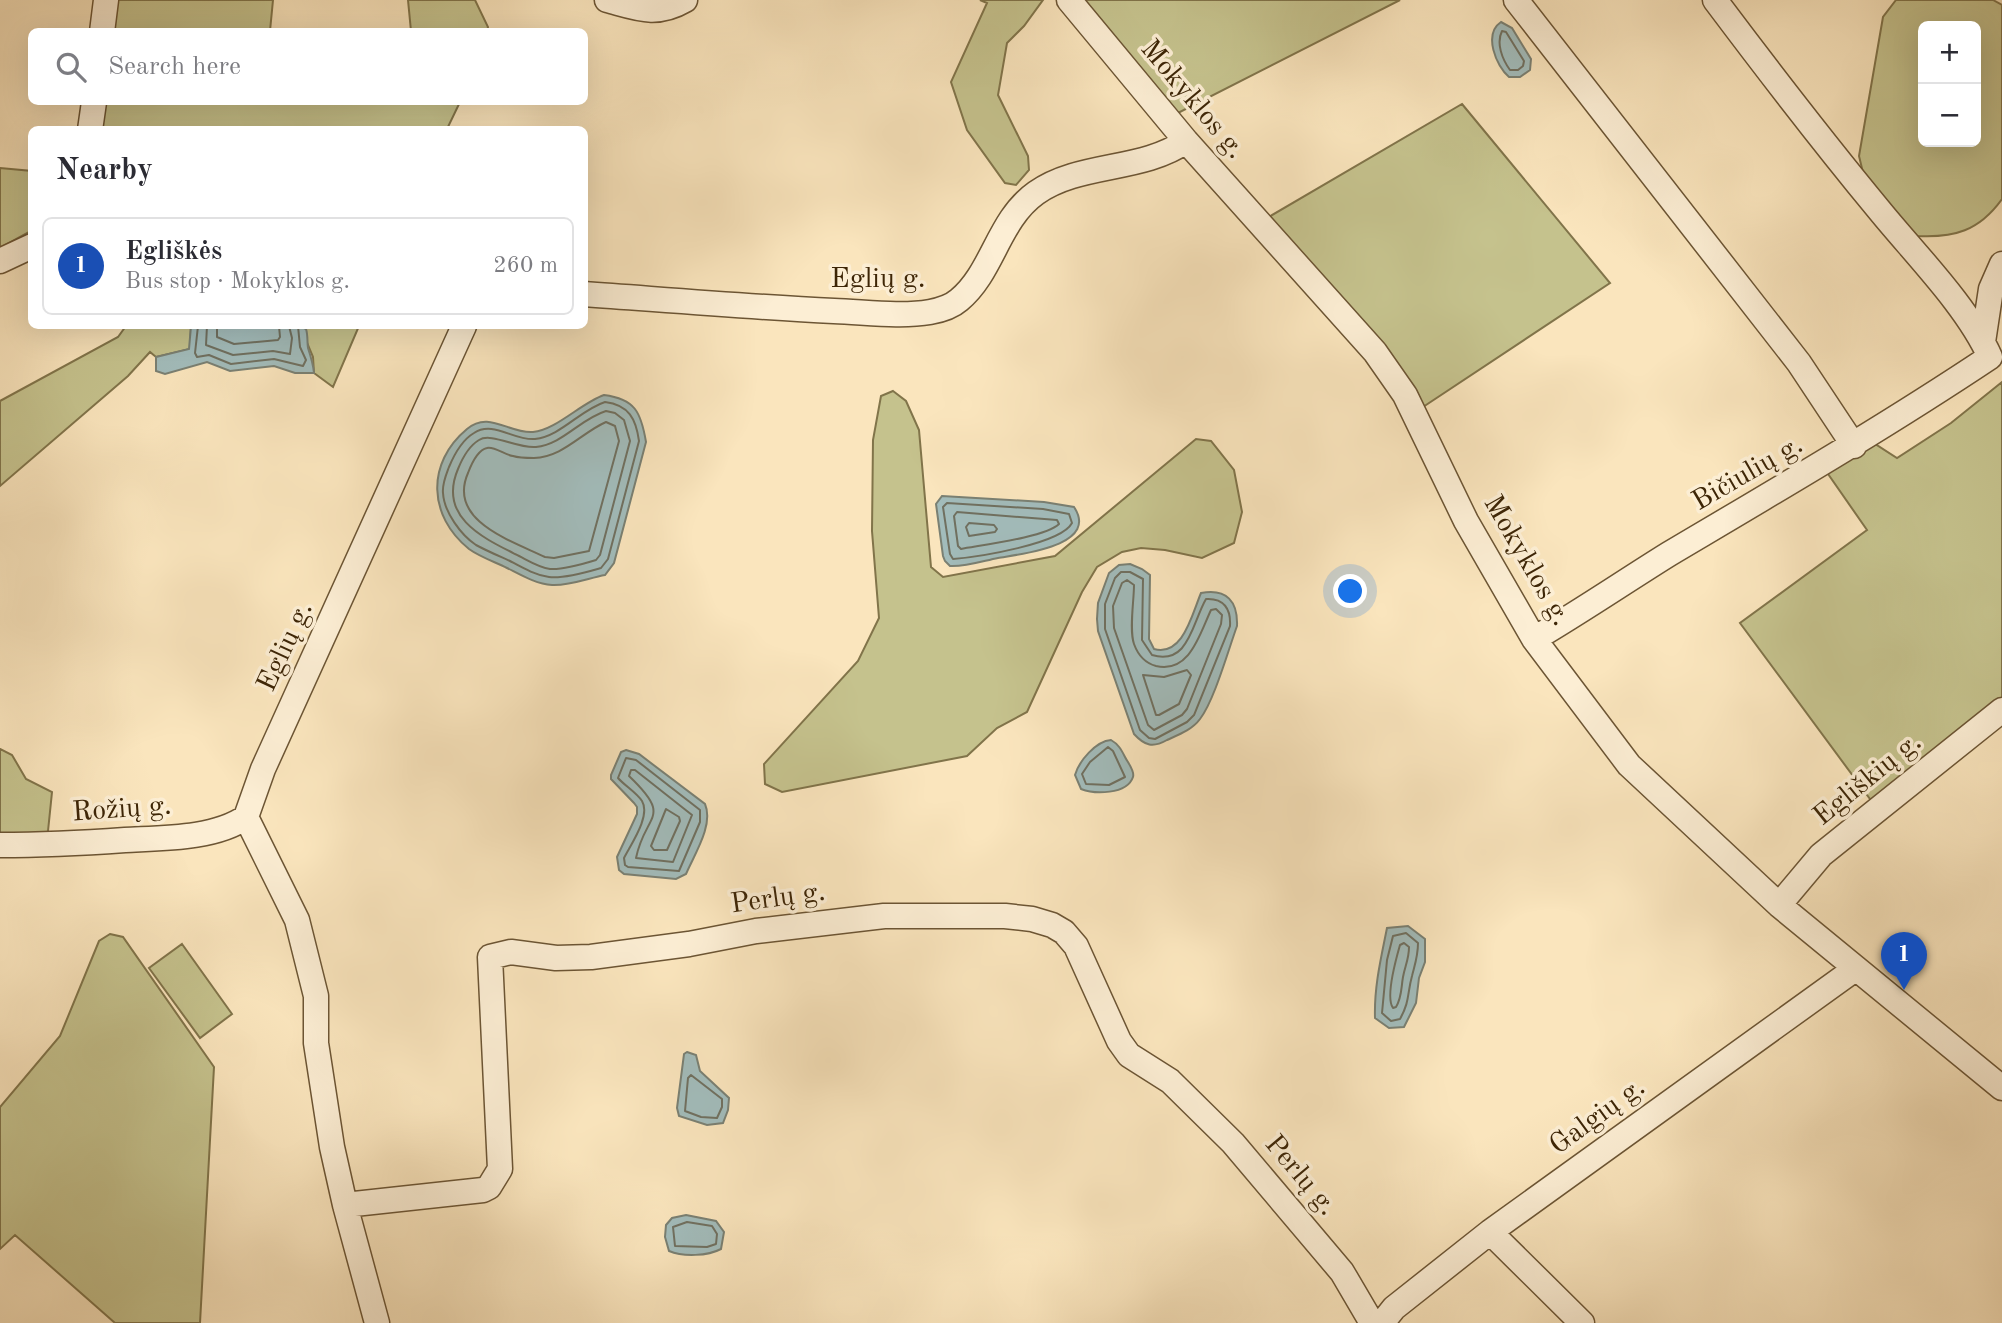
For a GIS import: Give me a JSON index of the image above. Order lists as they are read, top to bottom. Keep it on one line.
{"streets":{"street":["Mokyklos g.","Eglių g.","Bičiulių g.","Egliškių g.","Rožių g.","Perlų g.","Galgių g."]},"crossings":[["Mokyklos g.","Eglių g."],["Mokyklos g.","Bičiulių g."],["Mokyklos g.","Egliškių g."],["Mokyklos g.","Galgių g."],["Eglių g.","Rožių g."]],"page":{"map_buttons":["+","−"],"search":"Search here","heading":"Nearby","list":[{"mark":"1","name":"Egliškės","note":"Bus stop · Mokyklos g.","value":"260 m"}],"pins":"1"}}
